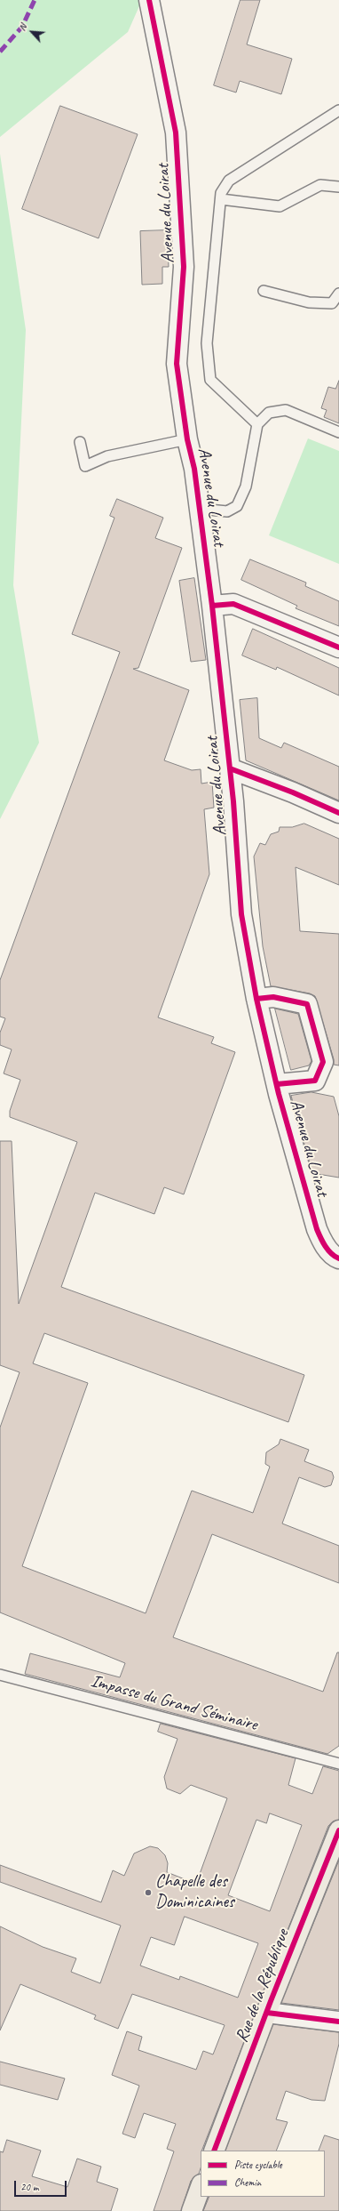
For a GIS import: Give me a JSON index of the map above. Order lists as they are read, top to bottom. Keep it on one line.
{"streets":{"main road":["Rue de la République"],"street":["Avenue du Loirat"],"lane":["Impasse du Grand Séminaire"]},"places":["Chapelle des Dominicaines"],"legend":["Piste cyclable","Chemin"],"scale_bar":"20 m","north":"top left"}
